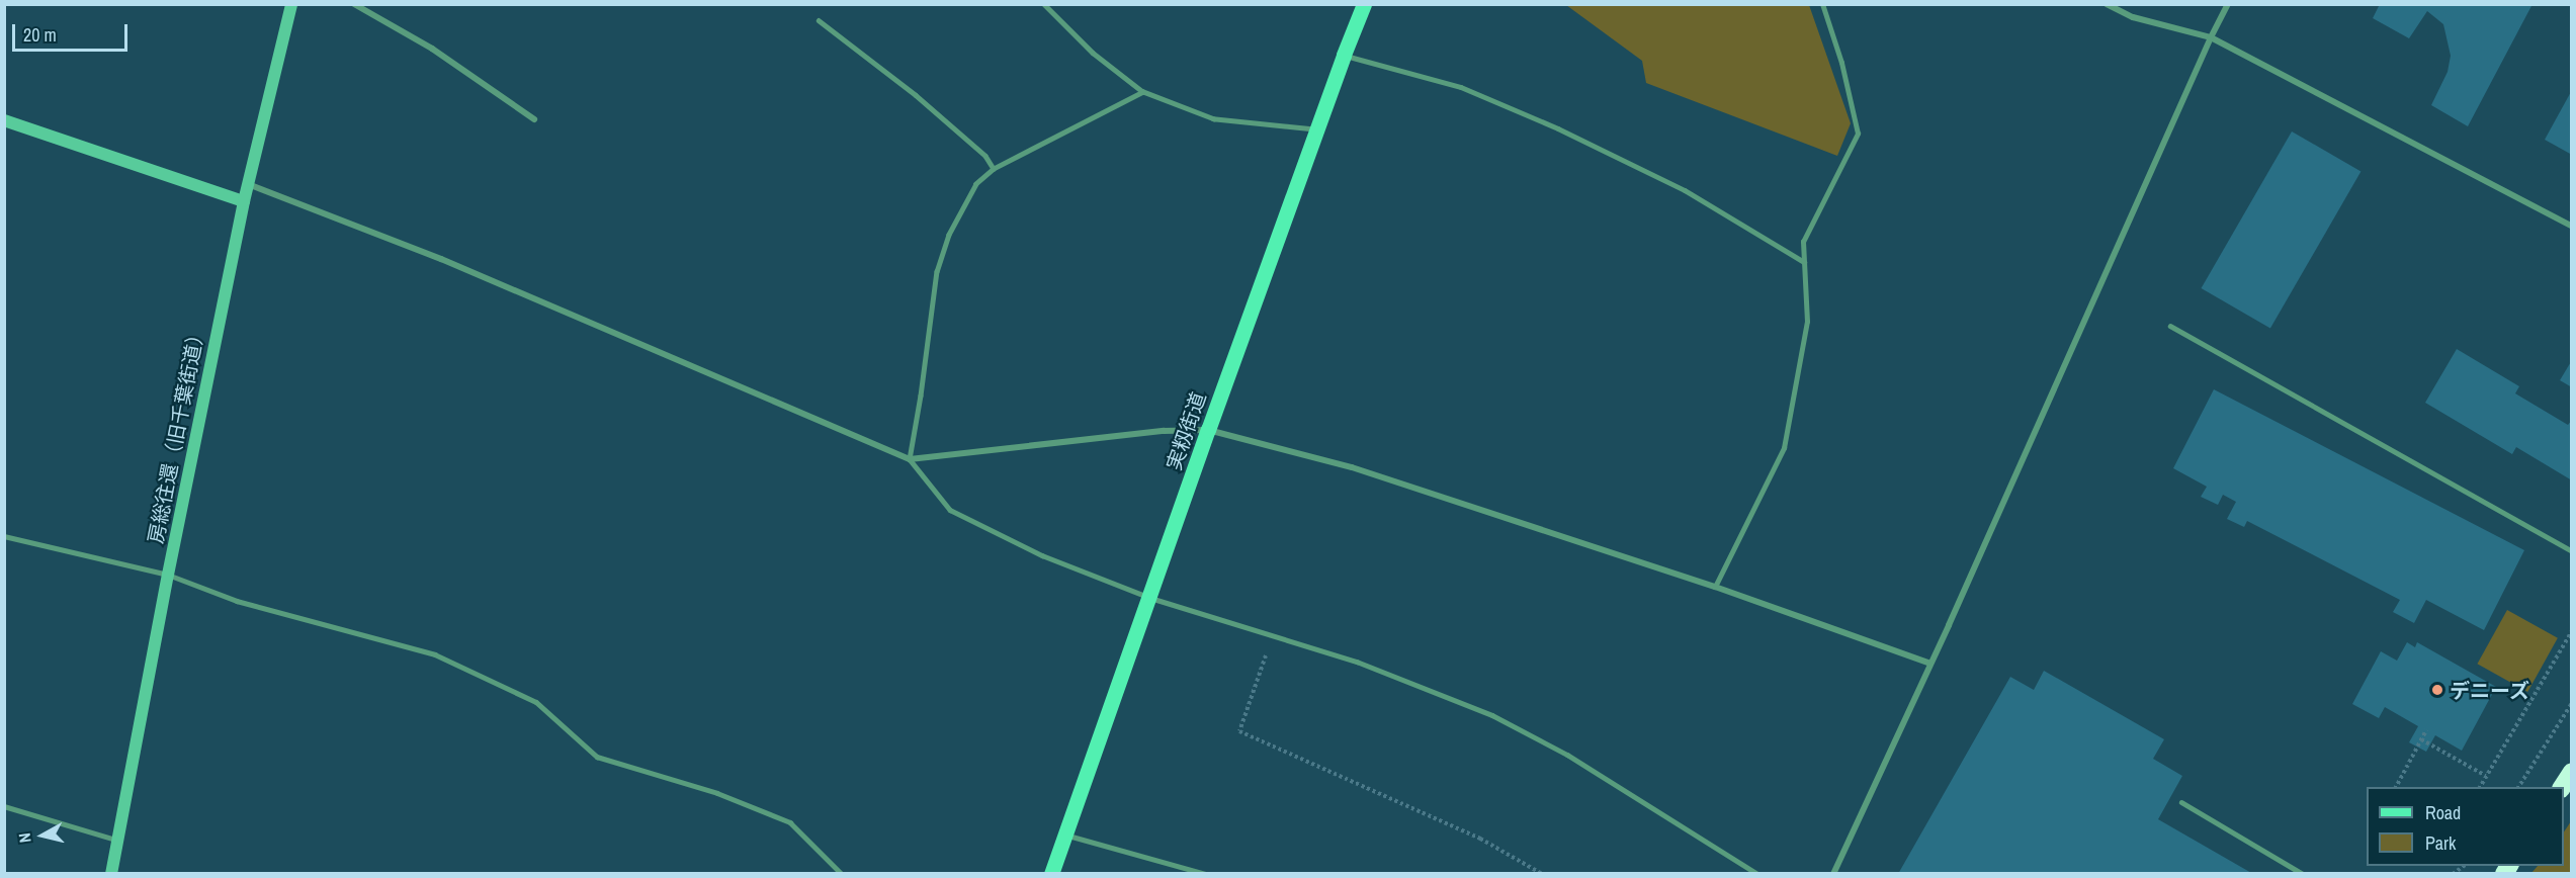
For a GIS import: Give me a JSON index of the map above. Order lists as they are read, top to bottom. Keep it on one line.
{"streets":{"main road":["実籾街道"],"street":["房総往還（旧千葉街道）"]},"places":["デニーズ"],"legend":["Road","Park"],"scale_bar":"20 m","north":"left"}
